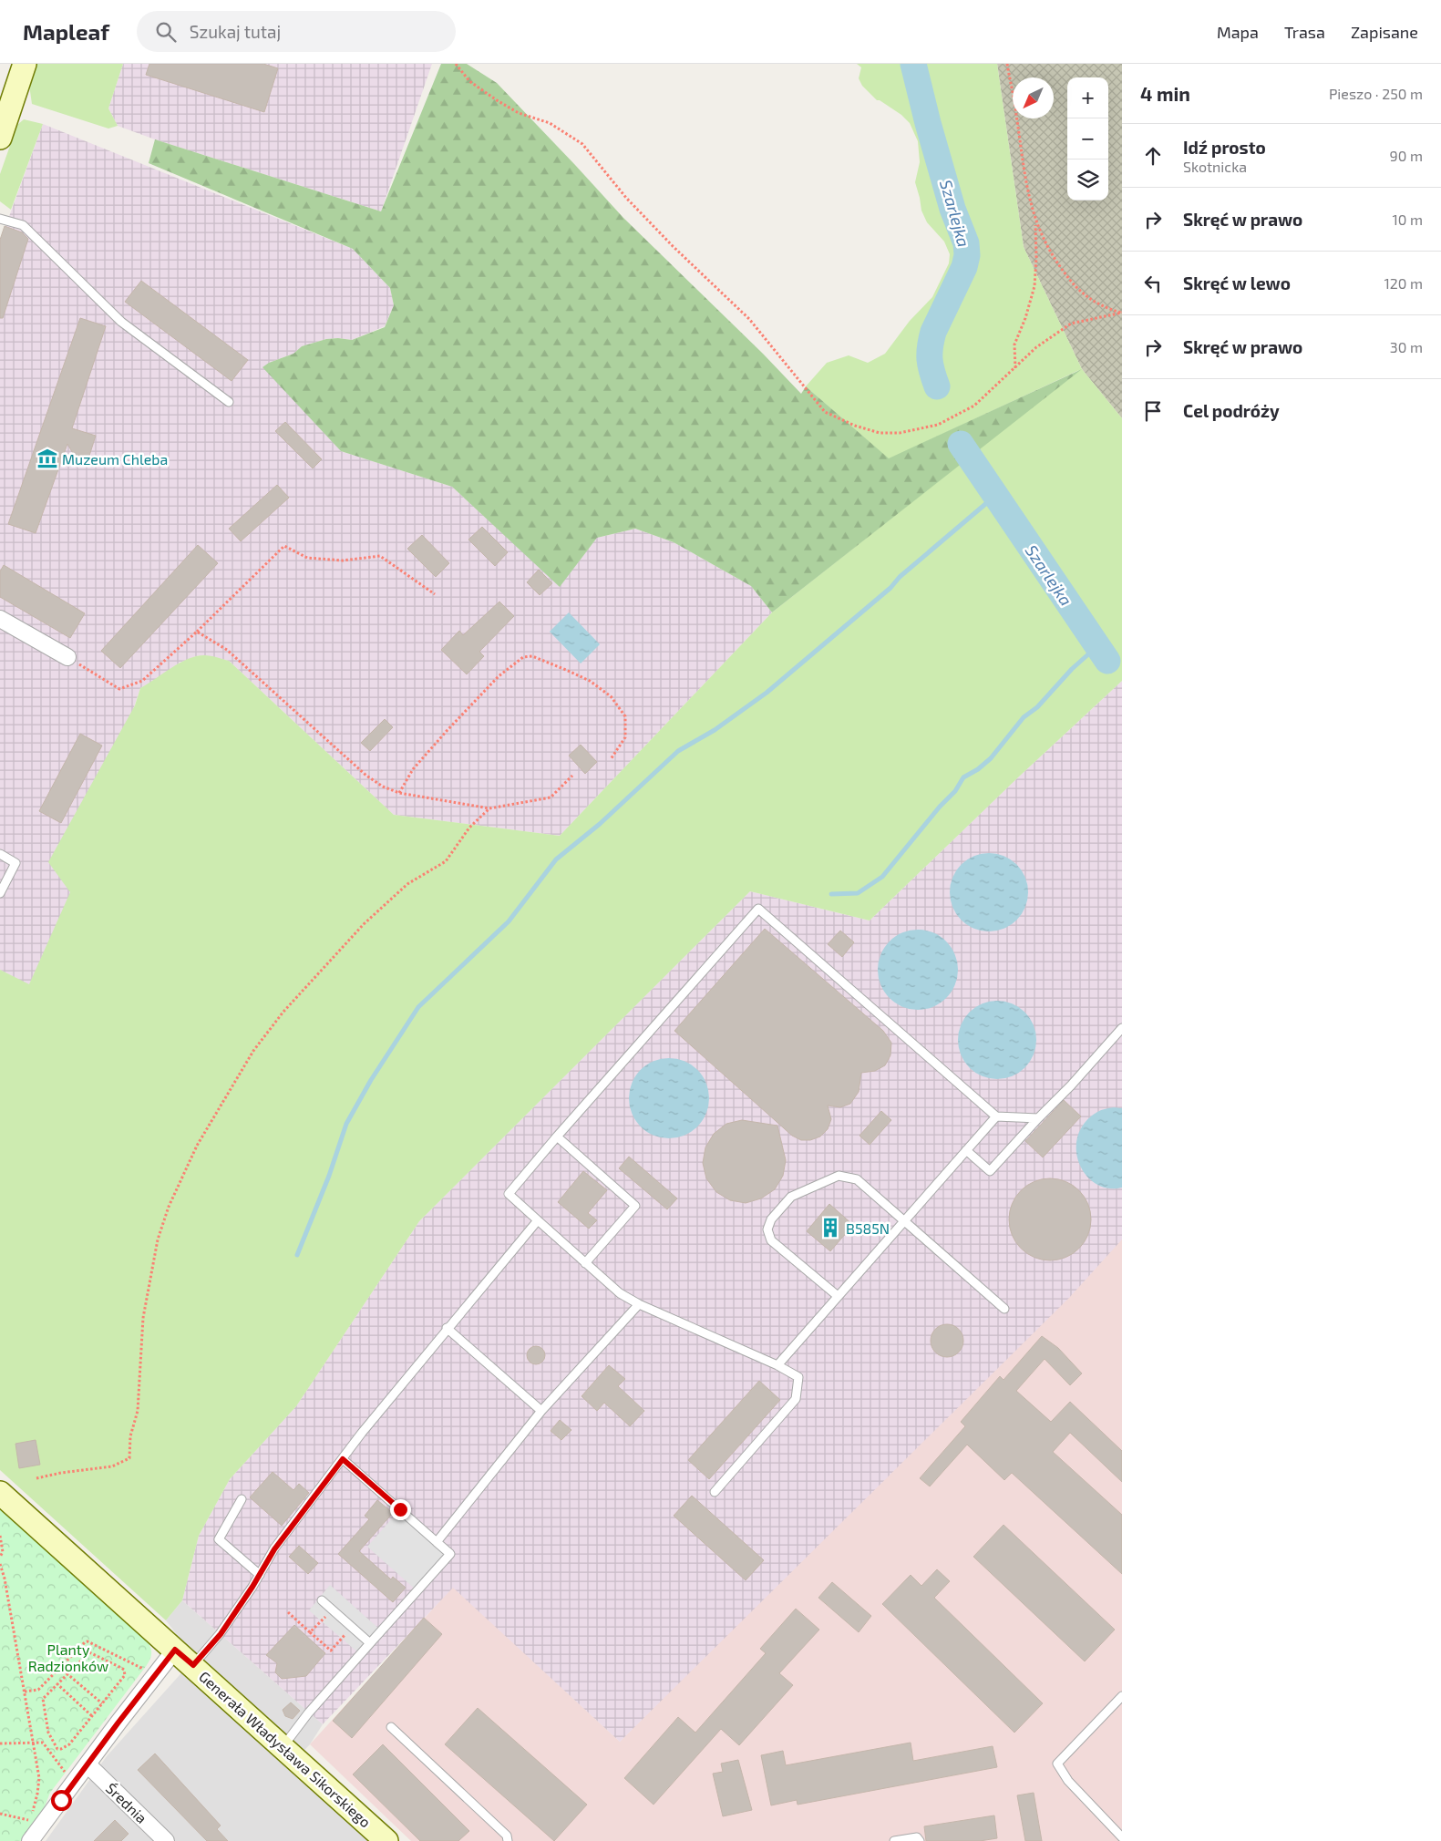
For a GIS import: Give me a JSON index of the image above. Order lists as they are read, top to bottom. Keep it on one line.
{"streets":{"street":["Generała Władysława Sikorskiego","Średnia"]},"water":["Szarlejka"],"parks":["Planty Radzionków"],"places":{"museum":["Muzeum Chleba"],"building":["B585N"]},"north":"bottom left","page":{"header":"Mapleaf","search":"Szukaj tutaj","nav":["Mapa","Trasa","Zapisane"],"heading":["4 min","Pieszo · 250 m"],"map_buttons":["+","−"],"list":[["Idź prosto","Skotnicka","90 m"],["Skręć w prawo","10 m"],["Skręć w lewo","120 m"],["Skręć w prawo","30 m"],"Cel podróży"]}}
